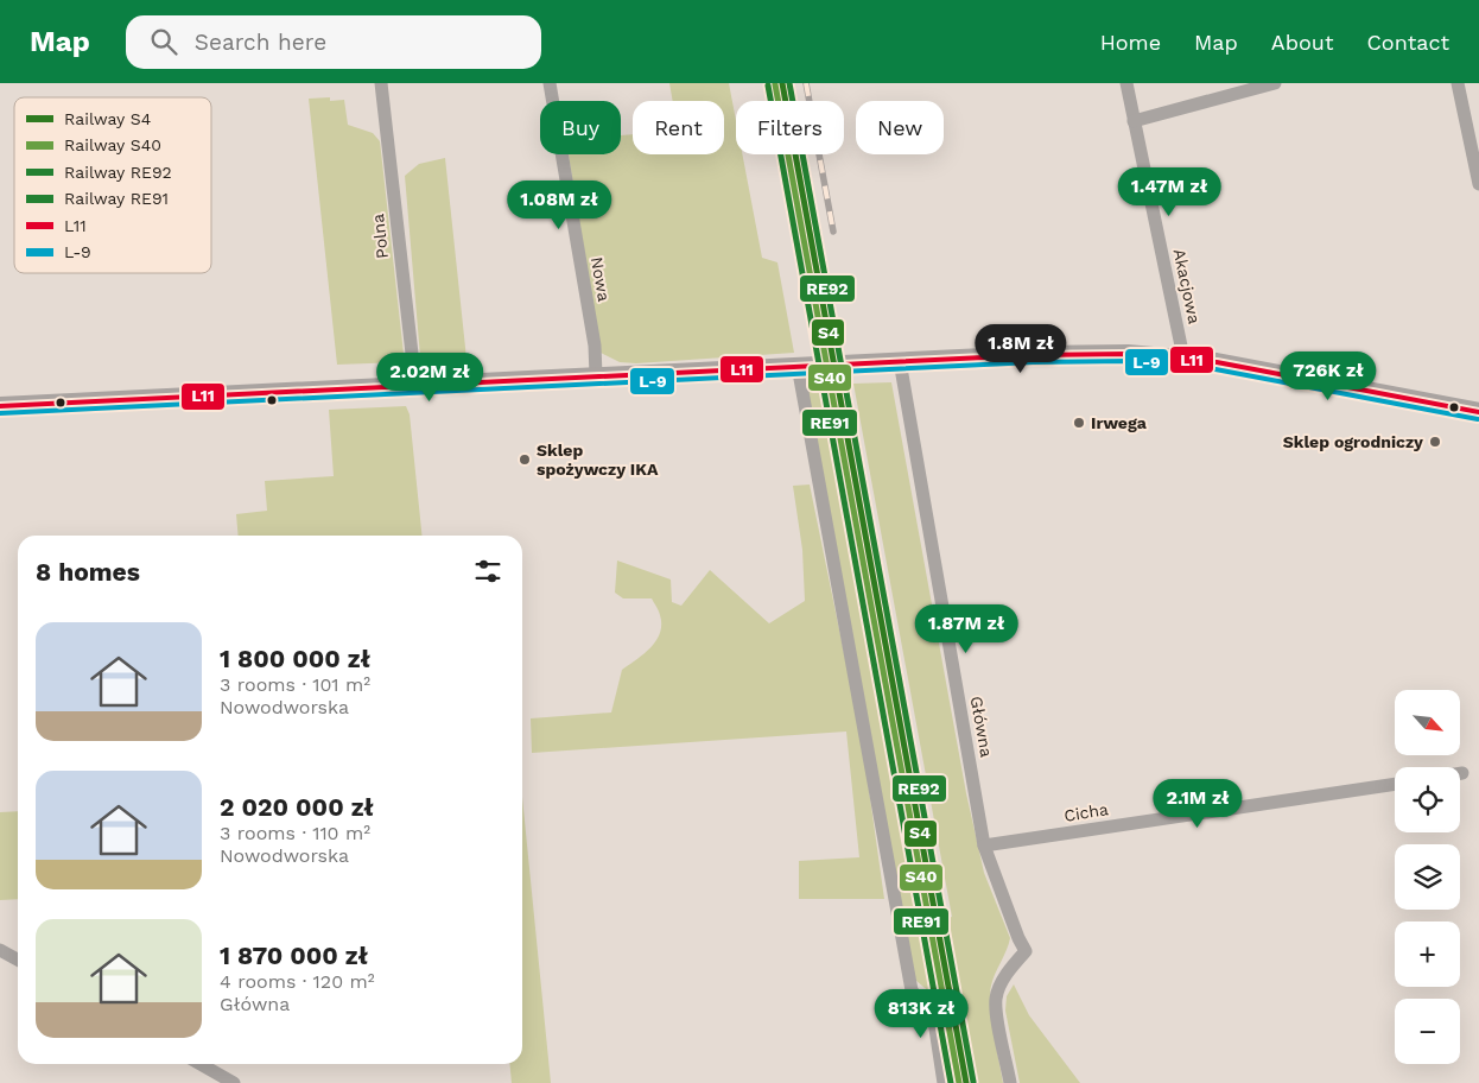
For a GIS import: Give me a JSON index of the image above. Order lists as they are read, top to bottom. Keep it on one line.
{"streets":{"street":["Polna","Nowa","Akacjowa","Główna","Cicha"]},"crossings":[["Główna","Cicha"]],"places":["Irwega","Sklep ogrodniczy","Sklep spożywczy IKA"],"lines":["rail line S4","rail line RE92","rail line S40","rail line RE91","transit line L11","transit line L-9"],"legend":["Railway S4","Railway S40","Railway RE92","Railway RE91","L11","L-9"],"north":"bottom right","page":{"header":"Map","search":"Search here","nav":["Home","Map","About","Contact"],"chip":["Buy","Rent","Filters","New"],"price":["1.47M zł","1.08M zł","1.8M zł","726K zł","2.02M zł","1.87M zł","2.1M zł","813K zł"],"heading":"8 homes","list":[{"name":"1 800 000 zł","note":"3 rooms · 101 m² · Nowodworska"},{"name":"2 020 000 zł","note":"3 rooms · 110 m² · Nowodworska"},{"name":"1 870 000 zł","note":"4 rooms · 120 m² · Główna"}],"map_buttons":["+","−"]}}
